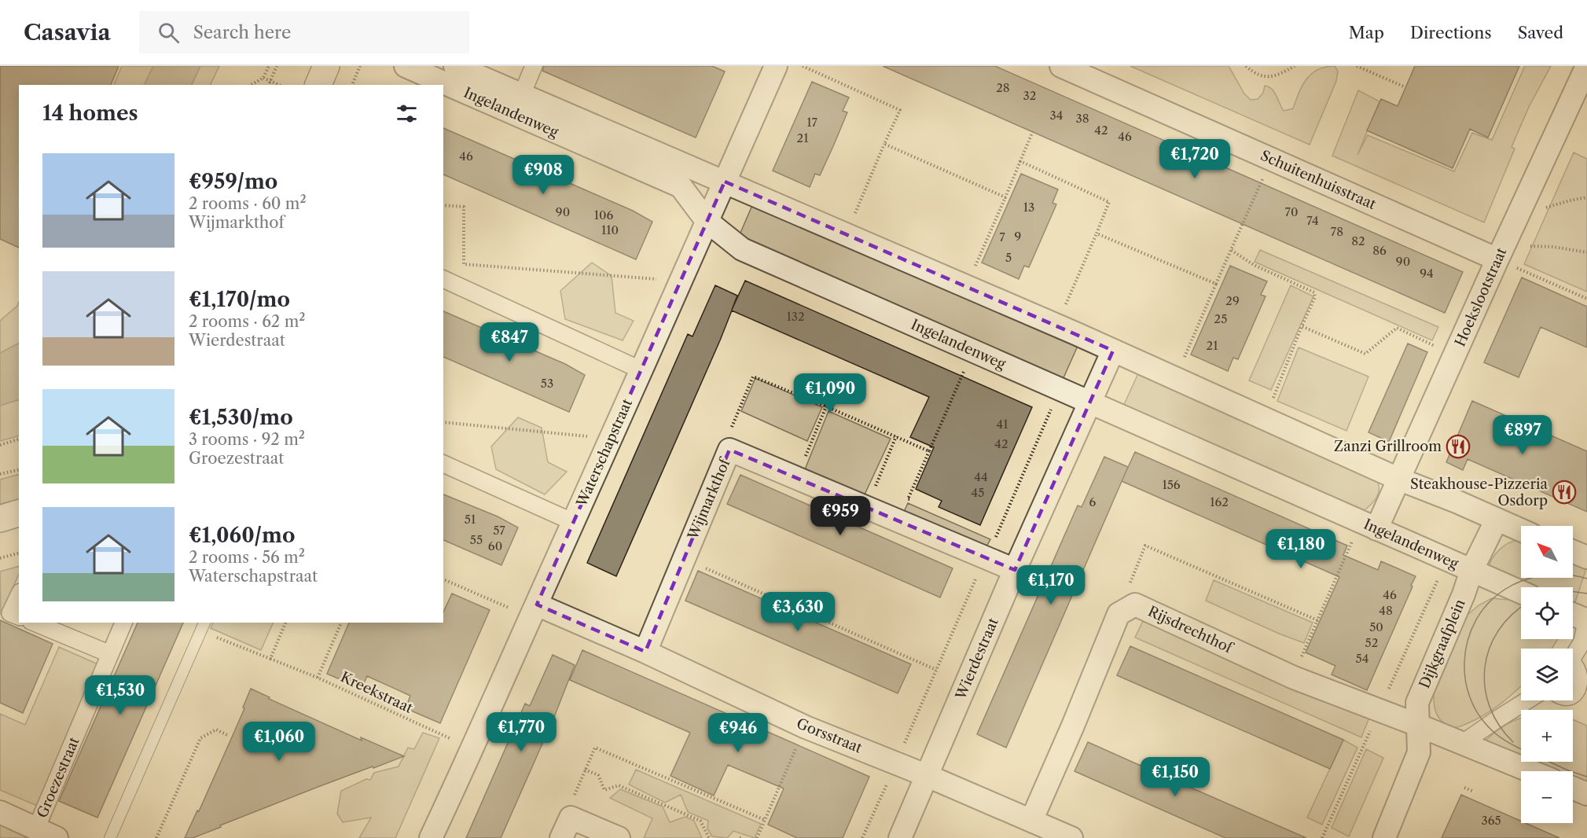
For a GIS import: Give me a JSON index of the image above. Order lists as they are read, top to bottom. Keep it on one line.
{"streets":{"street":["Ingelandenweg","Schuitenhuisstraat","Hoekslootstraat","Waterschapstraat","Wijmarkthof","Rijsdrechthof","Dijkgraafplein","Wierdestraat","Gorsstraat","Groezestraat"],"path":["Kreekstraat"]},"crossings":[["Ingelandenweg","Hoekslootstraat"],["Ingelandenweg","Waterschapstraat"],["Ingelandenweg","Dijkgraafplein"],["Ingelandenweg","Wierdestraat"],["Schuitenhuisstraat","Hoekslootstraat"],["Waterschapstraat","Kreekstraat"],["Waterschapstraat","Gorsstraat"],["Wijmarkthof","Wierdestraat"],["Wijmarkthof","Gorsstraat"],["Rijsdrechthof","Dijkgraafplein"],["Rijsdrechthof","Gorsstraat"],["Wierdestraat","Gorsstraat"]],"places":{"restaurant":["Zanzi Grillroom","Steakhouse-Pizzeria Osdorp"]},"house_numbers":["28","32","34","38","17","42","46","21","46","13","90","70","106","74","110","78","9","7","82","86","5","90","94","29","132","25","21","53","41","42","44","156","45","6","162","51","57","55","60","46","48","50","52","54","365"],"north":"top left","page":{"header":"Casavia","search":"Search here","nav":["Map","Directions","Saved"],"heading":"14 homes","price":["€1,720","€908","€847","€1,090","€897","€959","€1,180","€1,170","€3,630","€1,530","€1,770","€946","€1,060","€1,150"],"list":[{"name":"€959/mo","note":"2 rooms · 60 m² · Wijmarkthof"},{"name":"€1,170/mo","note":"2 rooms · 62 m² · Wierdestraat"},{"name":"€1,530/mo","note":"3 rooms · 92 m² · Groezestraat"},{"name":"€1,060/mo","note":"2 rooms · 56 m² · Waterschapstraat"}],"map_buttons":["+","−"]}}
